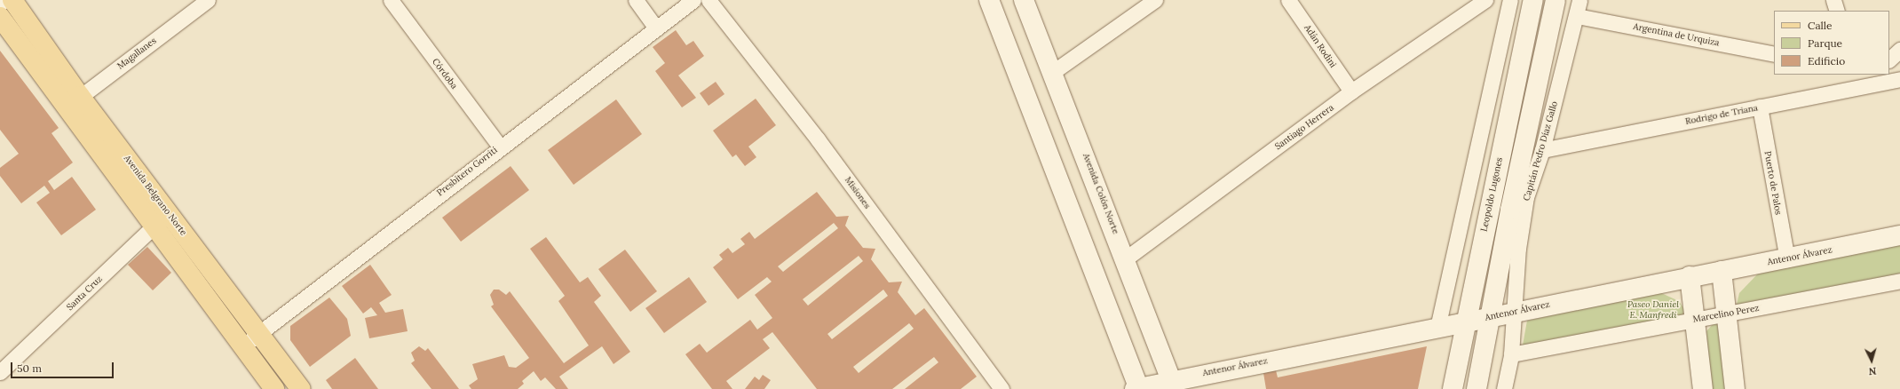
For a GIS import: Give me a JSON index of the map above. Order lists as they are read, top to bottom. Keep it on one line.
{"streets":{"main road":["Avenida Colón Norte","Leopoldo Lugones","Avenida Belgrano Norte","Antenor Álvarez"],"street":["Argentina de Urquiza","Adán Rodini","Magallanes","Córdoba","Rodrigo de Triana","Santiago Herrera","Capitán Pedro Díaz Gallo","Presbítero Gorriti","Puerto de Palos","Misiones","Santa Cruz","Marcelino Perez"]},"crossings":[["Argentina de Urquiza","Capitán Pedro Díaz Gallo"],["Adán Rodini","Santiago Herrera"],["Magallanes","Avenida Belgrano Norte"],["Córdoba","Presbítero Gorriti"],["Rodrigo de Triana","Capitán Pedro Díaz Gallo"],["Rodrigo de Triana","Puerto de Palos"],["Santiago Herrera","Avenida Colón Norte"],["Capitán Pedro Díaz Gallo","Antenor Álvarez"],["Capitán Pedro Díaz Gallo","Marcelino Perez"],["Presbítero Gorriti","Avenida Belgrano Norte"],["Puerto de Palos","Antenor Álvarez"],["Avenida Colón Norte","Antenor Álvarez"],["Leopoldo Lugones","Antenor Álvarez"],["Avenida Belgrano Norte","Santa Cruz"]],"parks":["Paseo Daniel E. Manfredi"],"legend":["Calle","Parque","Edificio"],"scale_bar":"50 m","north":"bottom"}
